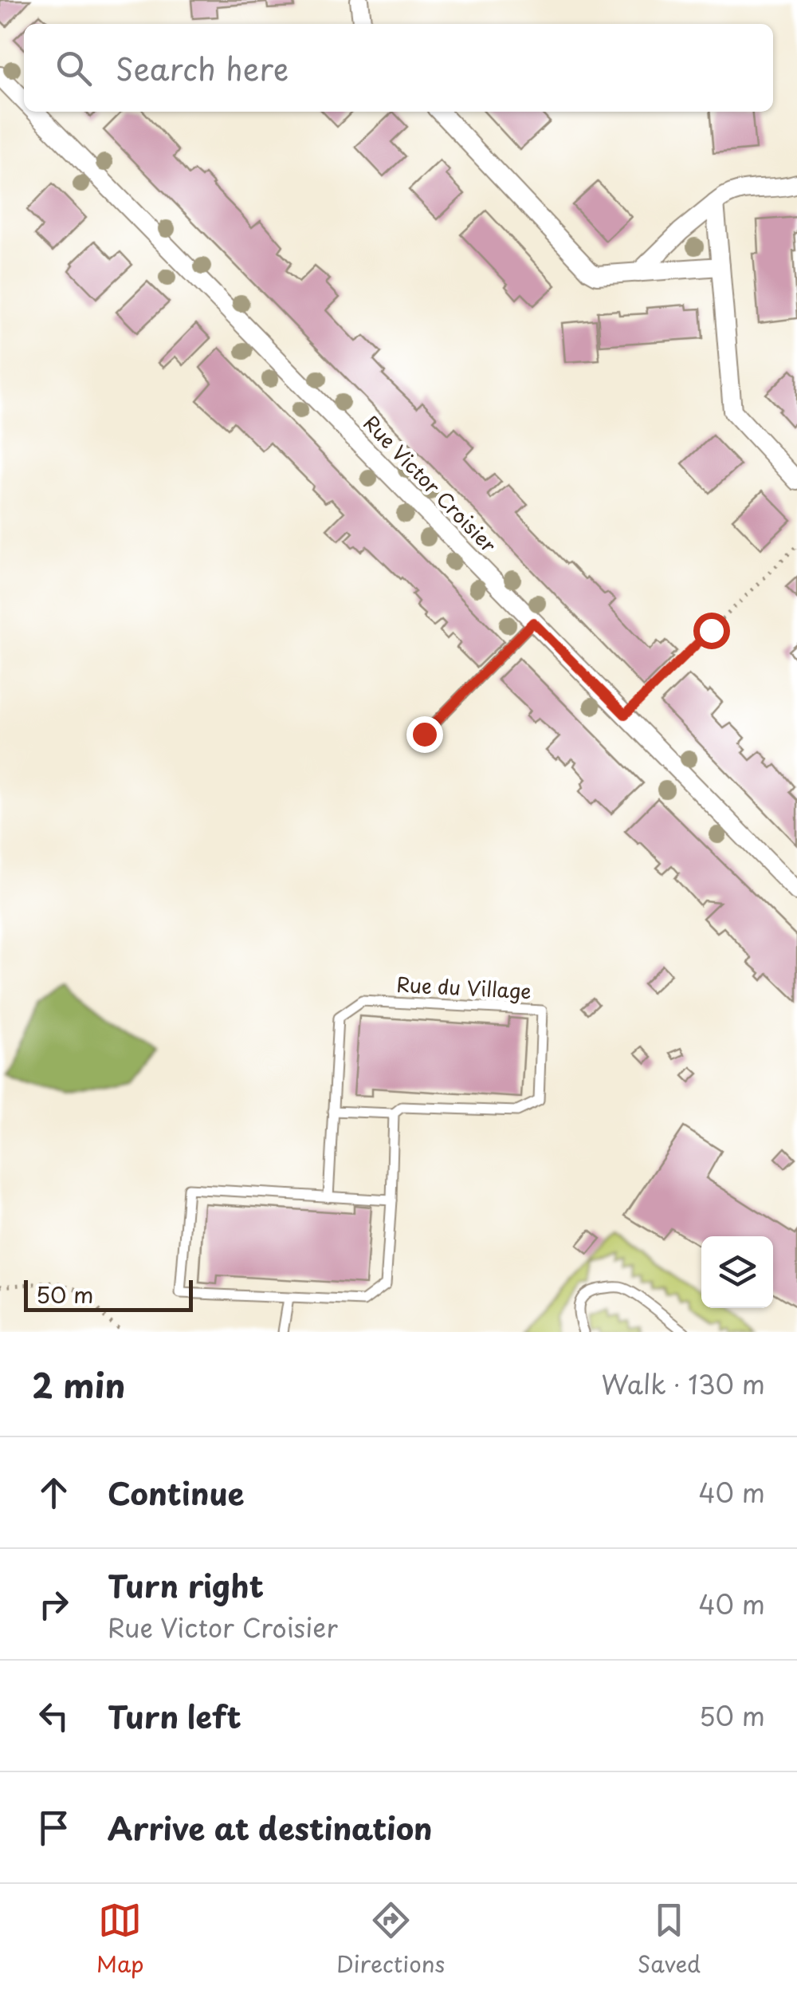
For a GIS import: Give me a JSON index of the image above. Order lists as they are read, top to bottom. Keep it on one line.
{"streets":{"street":["Rue Victor Croisier"],"lane":["Rue du Village"]},"scale_bar":"50 m","page":{"search":"Search here","scale":"50 m","heading":["2 min","Walk · 130 m"],"list":[["Continue","40 m"],["Turn right","Rue Victor Croisier","40 m"],["Turn left","50 m"],"Arrive at destination"],"nav":["Map","Directions","Saved"]}}
